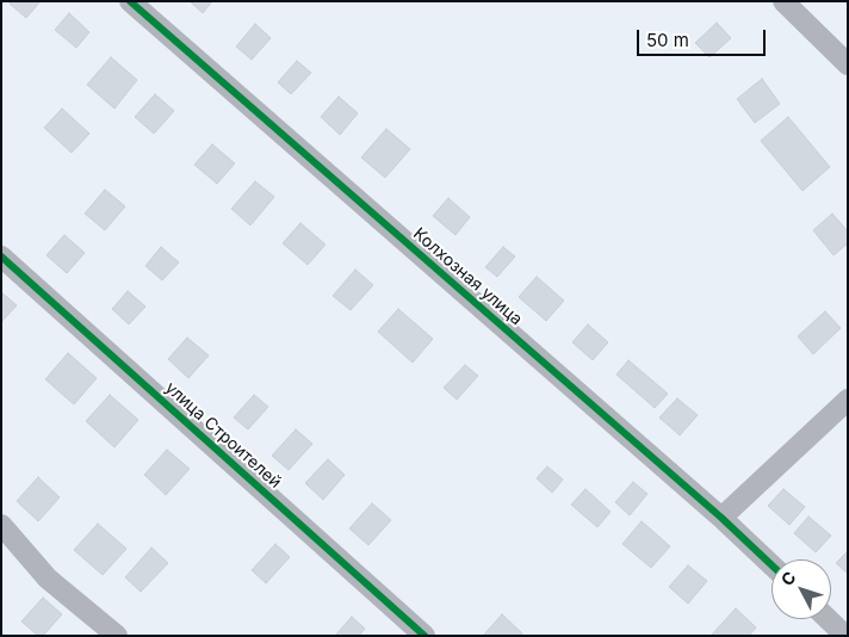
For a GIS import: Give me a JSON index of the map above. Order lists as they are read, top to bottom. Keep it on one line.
{"streets":{"street":["Колхозная улица","улица Строителей"]},"scale_bar":"50 m","north":"top left"}
